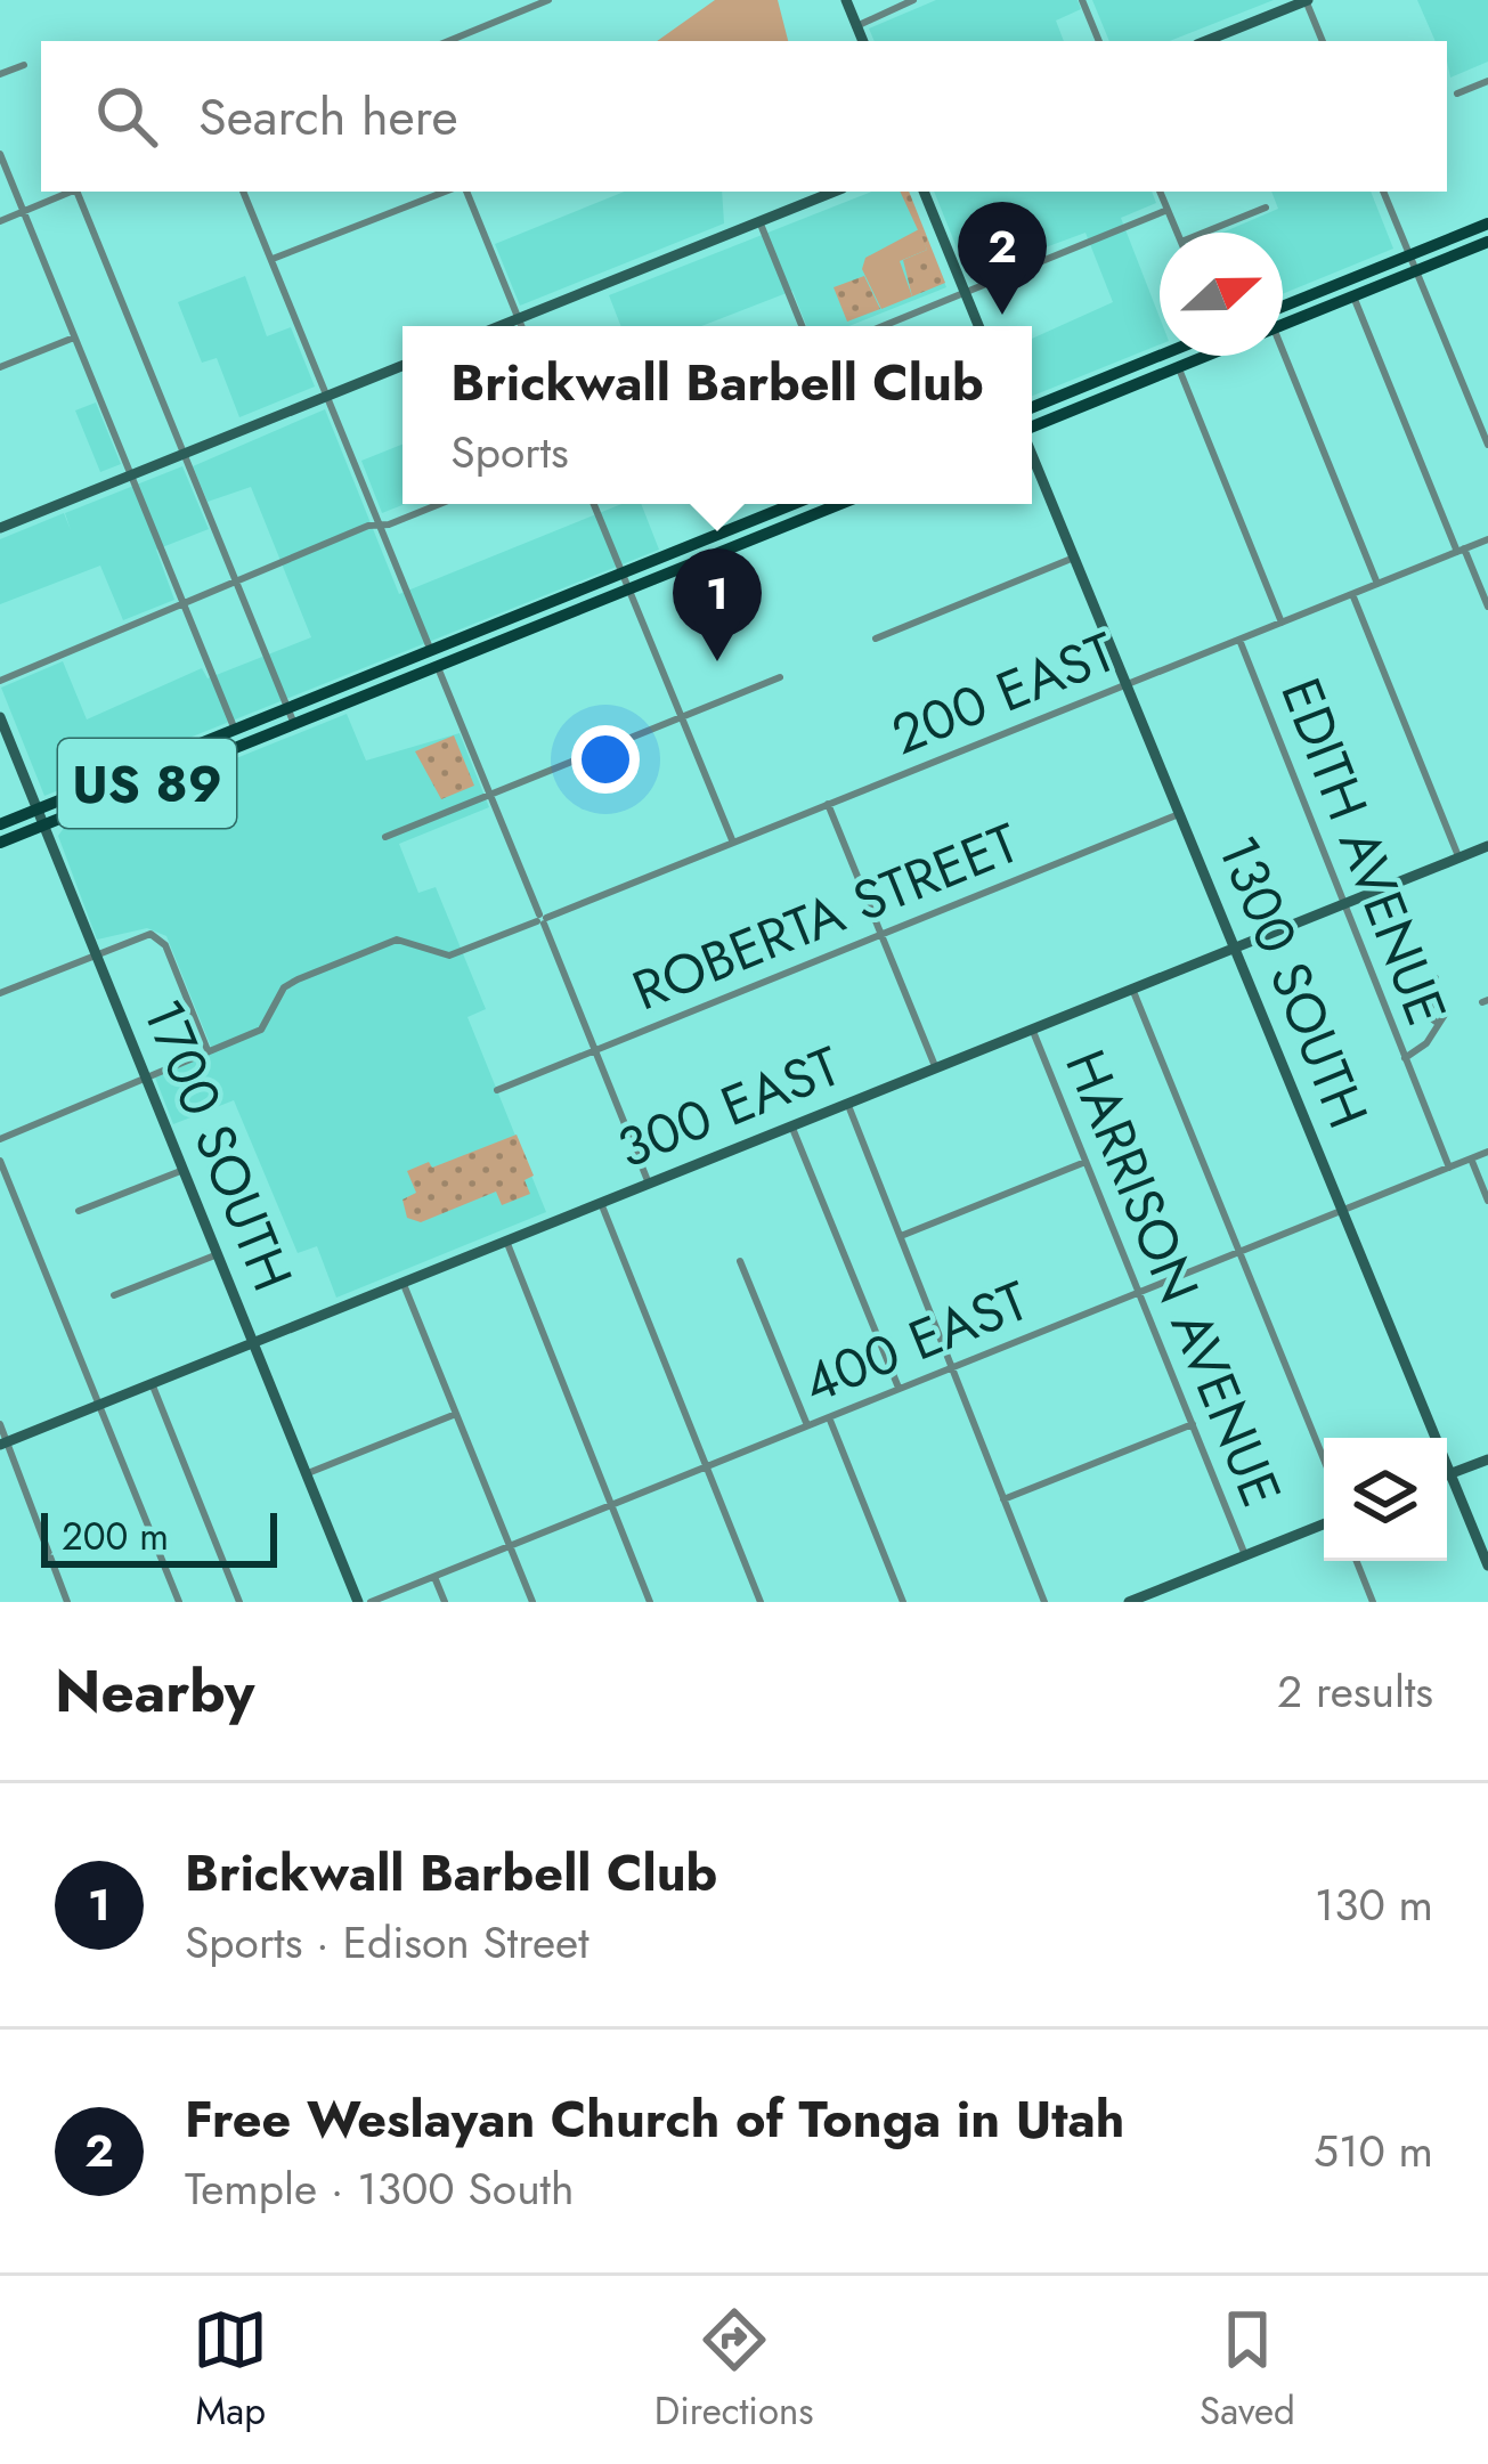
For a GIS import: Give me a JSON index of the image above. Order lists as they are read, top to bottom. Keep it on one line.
{"streets":{"main road":["US 89"],"street":["200 EAST","EDITH AVENUE","ROBERTA STREET","1300 SOUTH","300 EAST","1700 SOUTH","HARRISON AVENUE","400 EAST"]},"crossings":[["200 EAST","EDITH AVENUE"],["200 EAST","1300 SOUTH"],["200 EAST","1700 SOUTH"],["US 89","1700 SOUTH"],["EDITH AVENUE","300 EAST"],["EDITH AVENUE","400 EAST"],["ROBERTA STREET","1300 SOUTH"],["1300 SOUTH","300 EAST"],["1300 SOUTH","400 EAST"],["300 EAST","1700 SOUTH"],["300 EAST","HARRISON AVENUE"],["HARRISON AVENUE","400 EAST"]],"scale_bar":"200 m","north":"right","page":{"search":"Search here","pins":["2","1"],"popup":["Brickwall Barbell Club","Sports"],"scale":"200 m","heading":["Nearby","2 results"],"list":[{"mark":"1","name":"Brickwall Barbell Club","note":"Sports · Edison Street","value":"130 m"},{"mark":"2","name":"Free Weslayan Church of Tonga in Utah","note":"Temple · 1300 South","value":"510 m"}],"nav":["Map","Directions","Saved"]}}
